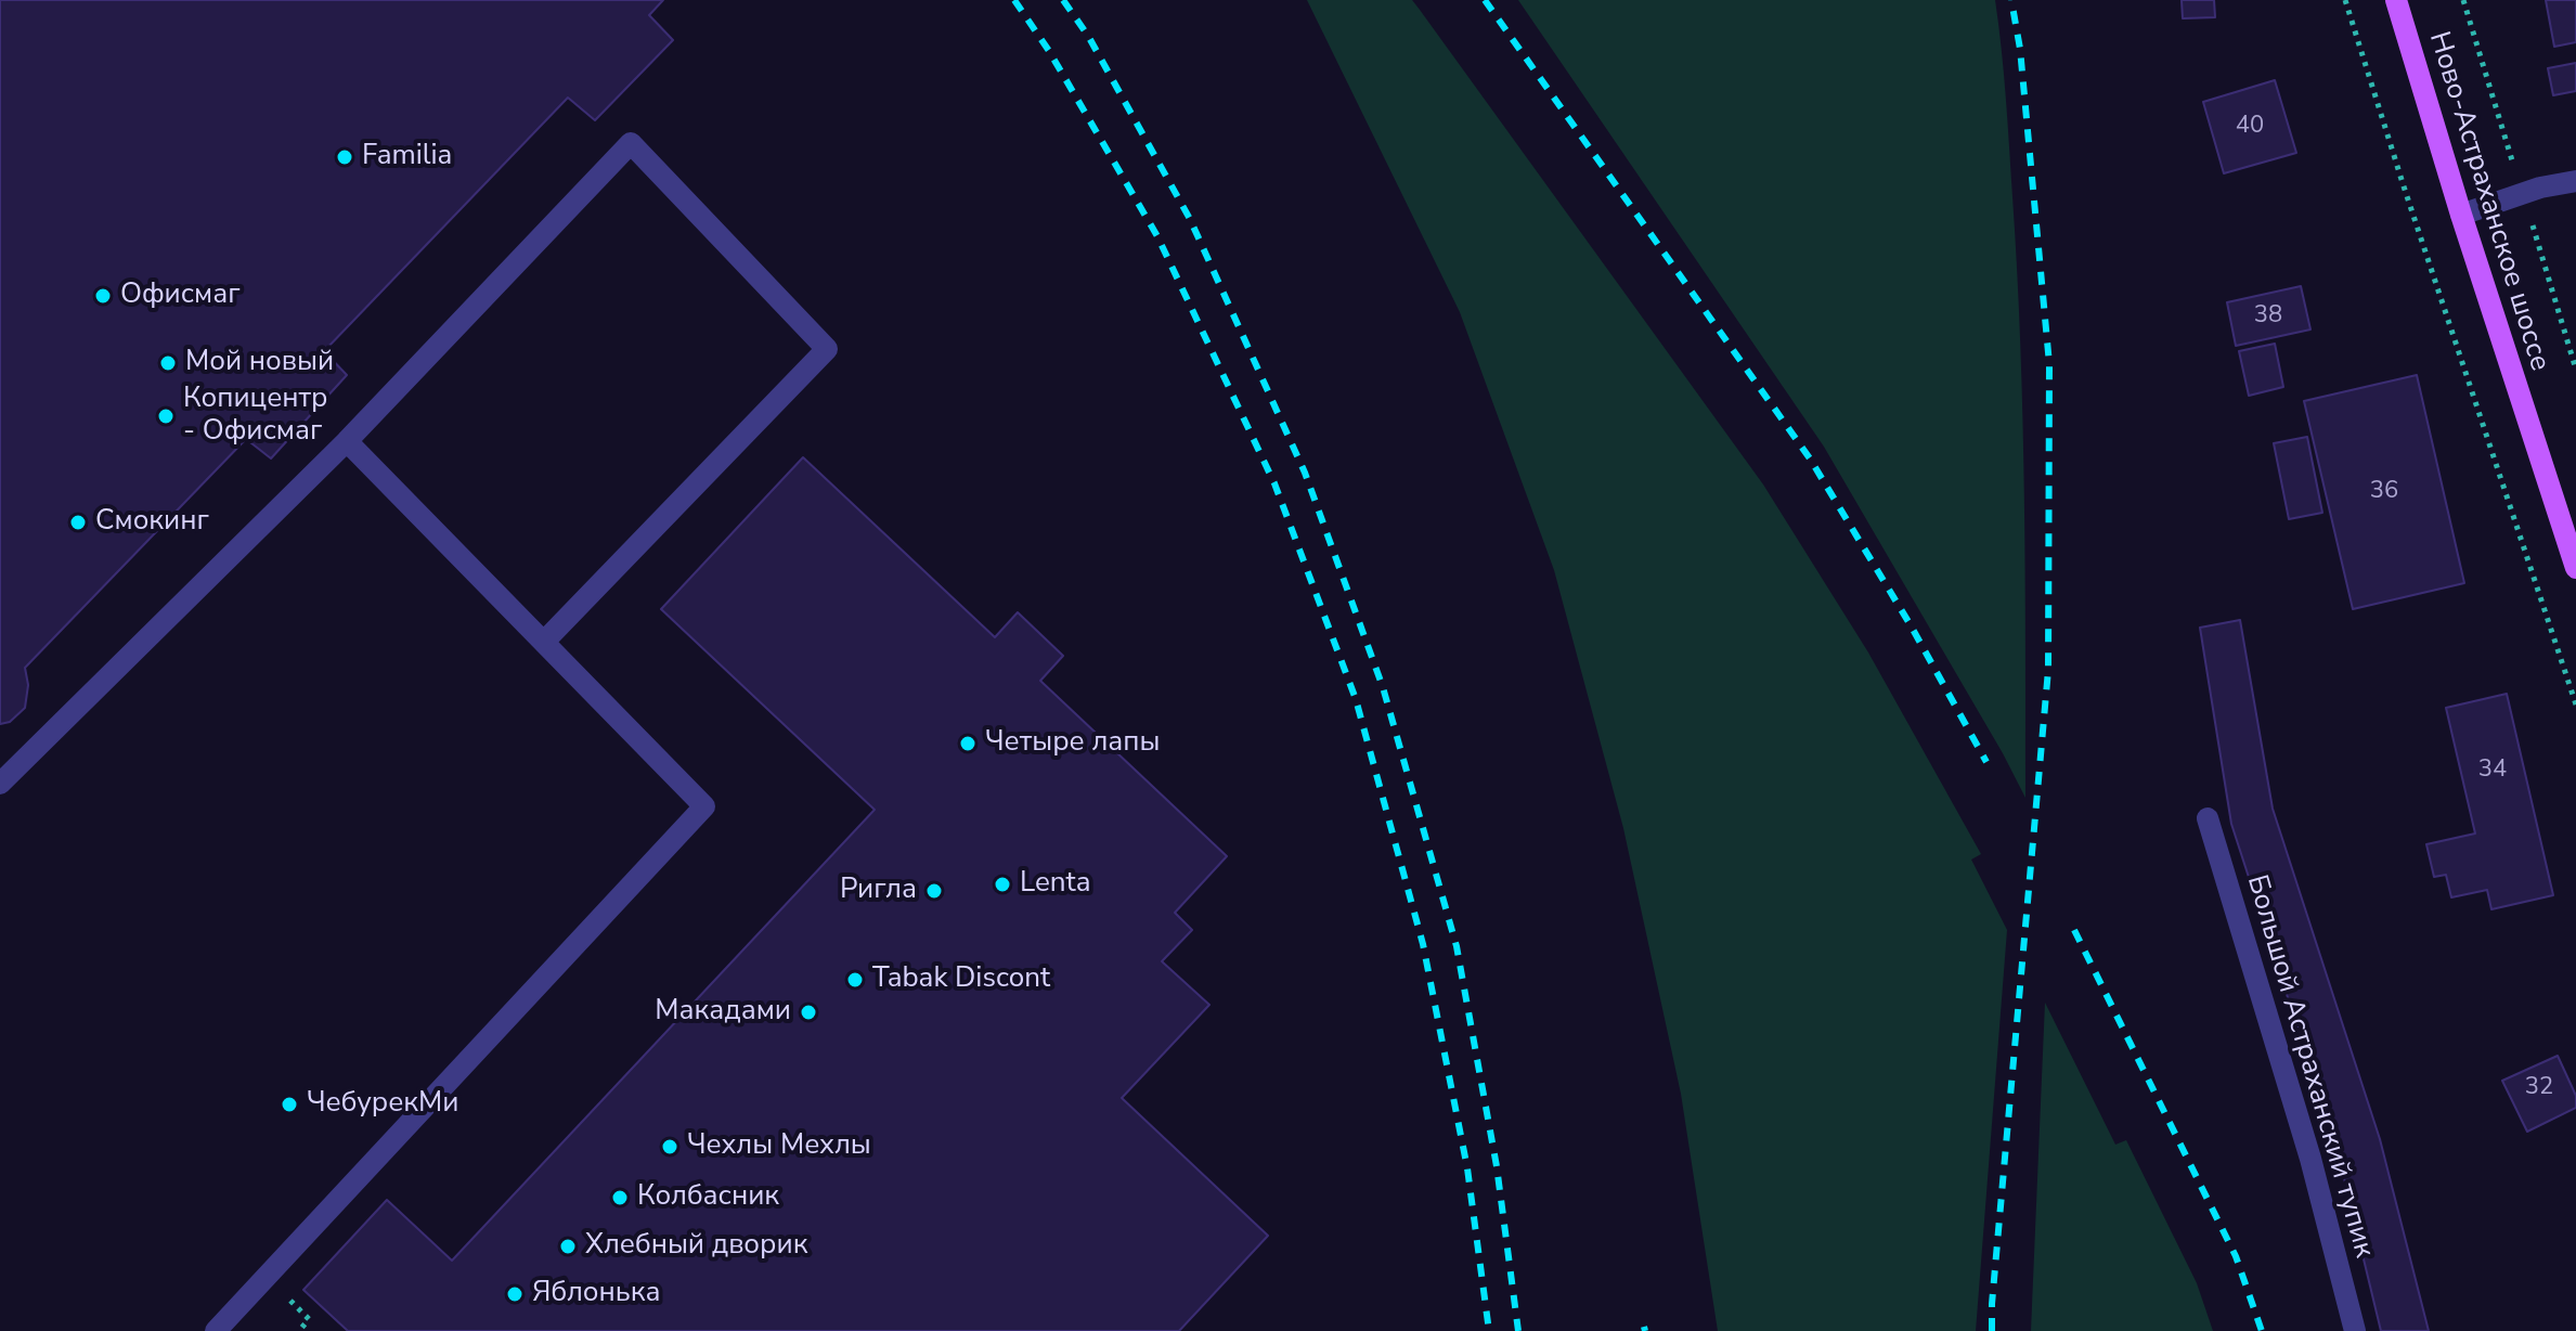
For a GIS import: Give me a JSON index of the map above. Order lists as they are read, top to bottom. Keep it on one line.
{"streets":{"main road":["Ново-Астраханское шоссе"],"street":["Большой Астраханский тупик"]},"places":["Familia","Офисмаг","Мой новый","Копицентр - Офисмаг","Смокинг","Четыре лапы","Lenta","Ригла","Tabak Discont","Макадами","ЧебурекМи","Чехлы Мехлы","Колбасник","Хлебный дворик","Яблонька"],"house_numbers":["40","38","36","34","32"]}
